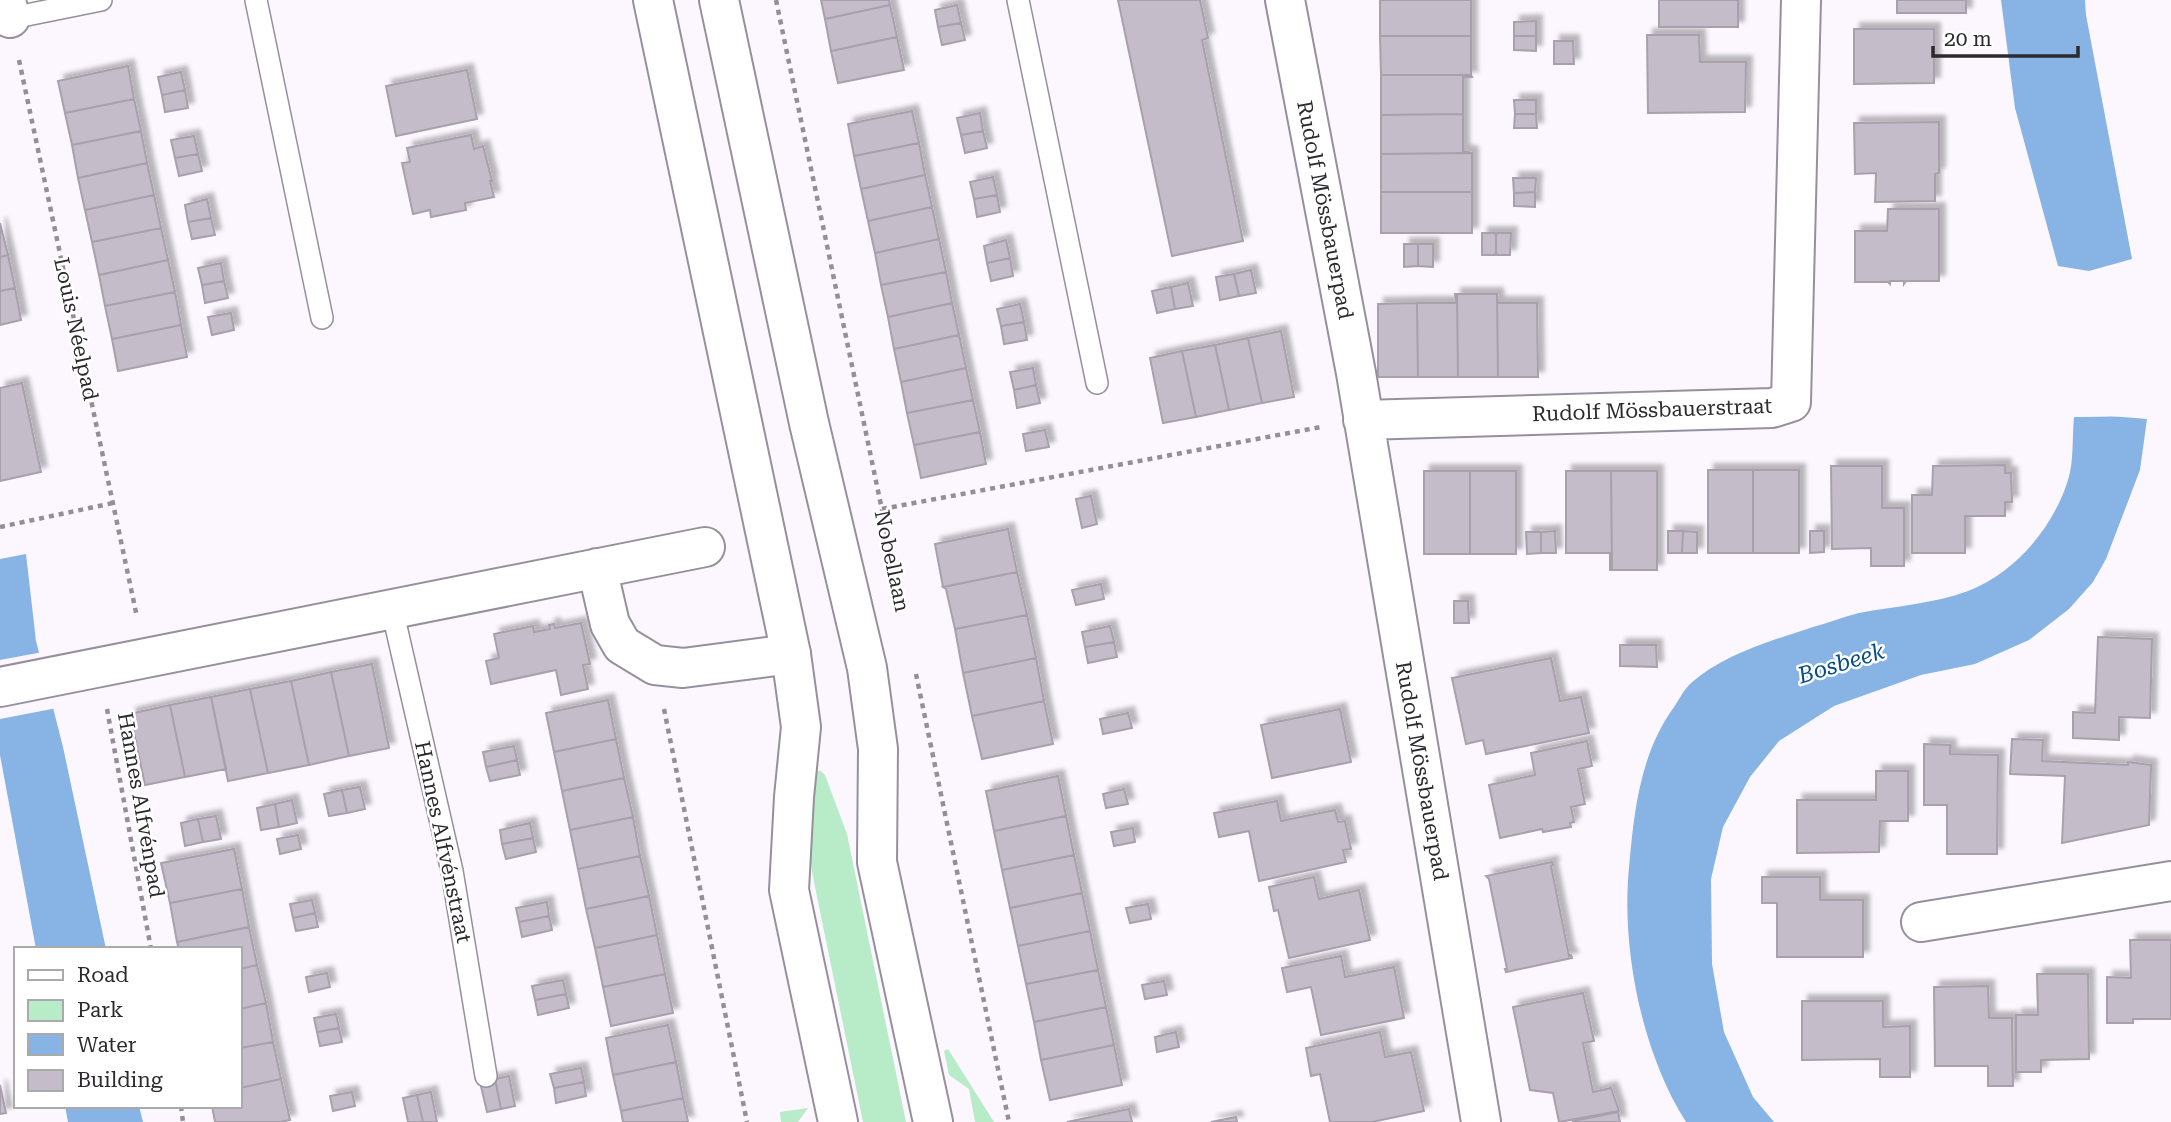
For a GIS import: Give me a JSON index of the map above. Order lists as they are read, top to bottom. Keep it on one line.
{"streets":{"street":["Rudolf Mössbauerpad","Rudolf Mössbauerstraat"],"lane":["Hannes Alfvénstraat"],"path":["Louis Néelpad","Nobellaan","Hannes Alfvénpad"]},"crossings":[["Rudolf Mössbauerpad","Rudolf Mössbauerstraat"]],"water":["Bosbeek"],"legend":["Road","Park","Water","Building"],"scale_bar":"20 m"}
